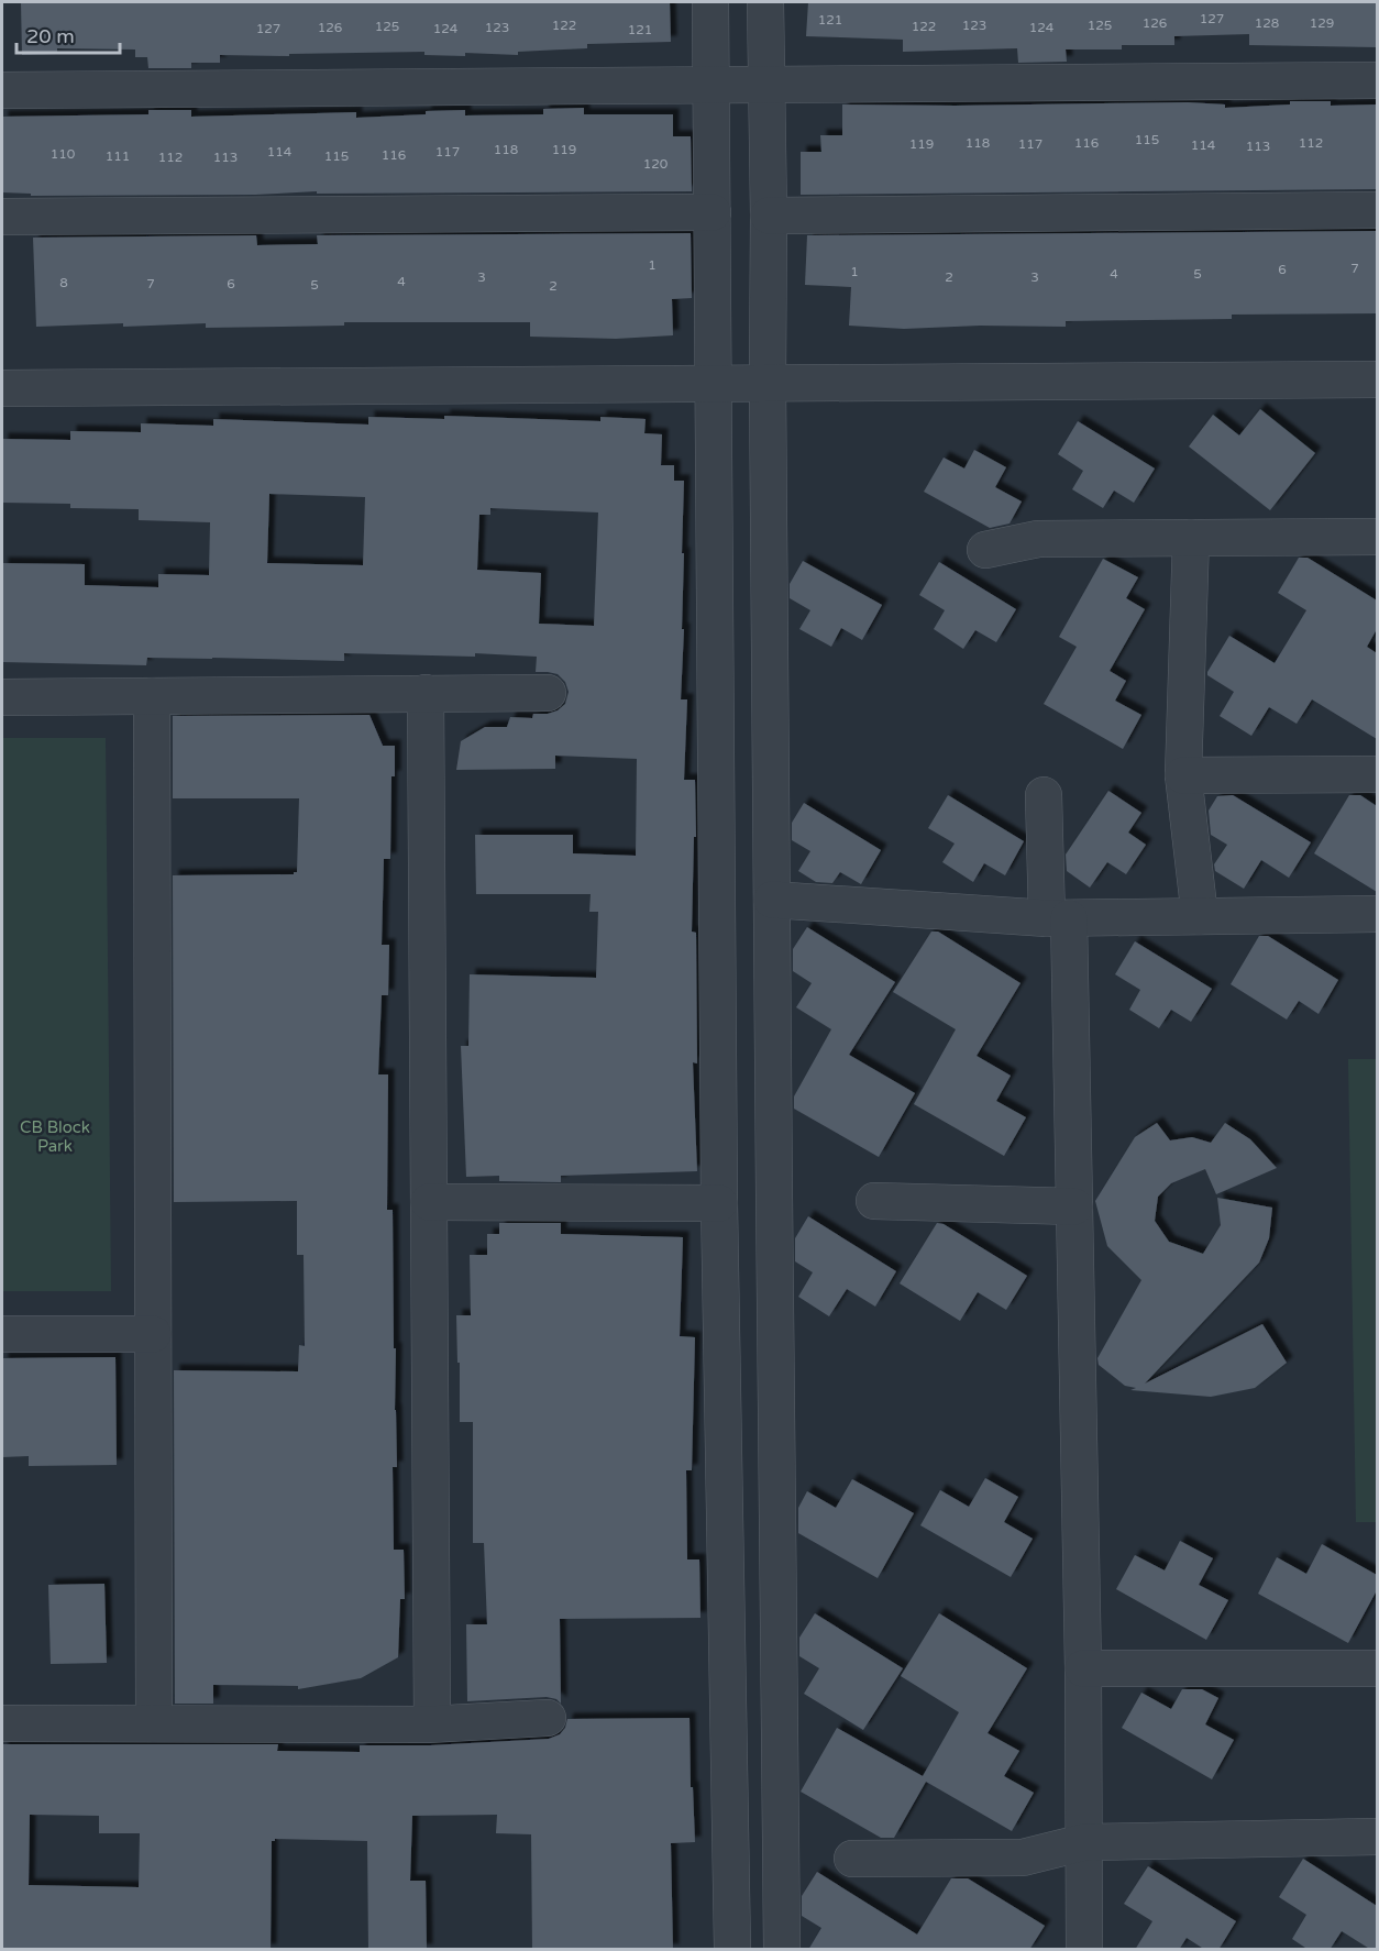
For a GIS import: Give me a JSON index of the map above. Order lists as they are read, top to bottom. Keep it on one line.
{"parks":["CB Block Park"],"house_numbers":["127","121","126","128","129","122","123","125","125","122","126","123","124","127","124","121","115","118","116","112","119","117","114","113","118","119","114","117","110","116","111","115","112","113","120","1","7","6","1","4","5","3","2","3","4","8","7","6","5","2"],"scale_bar":"20 m"}
